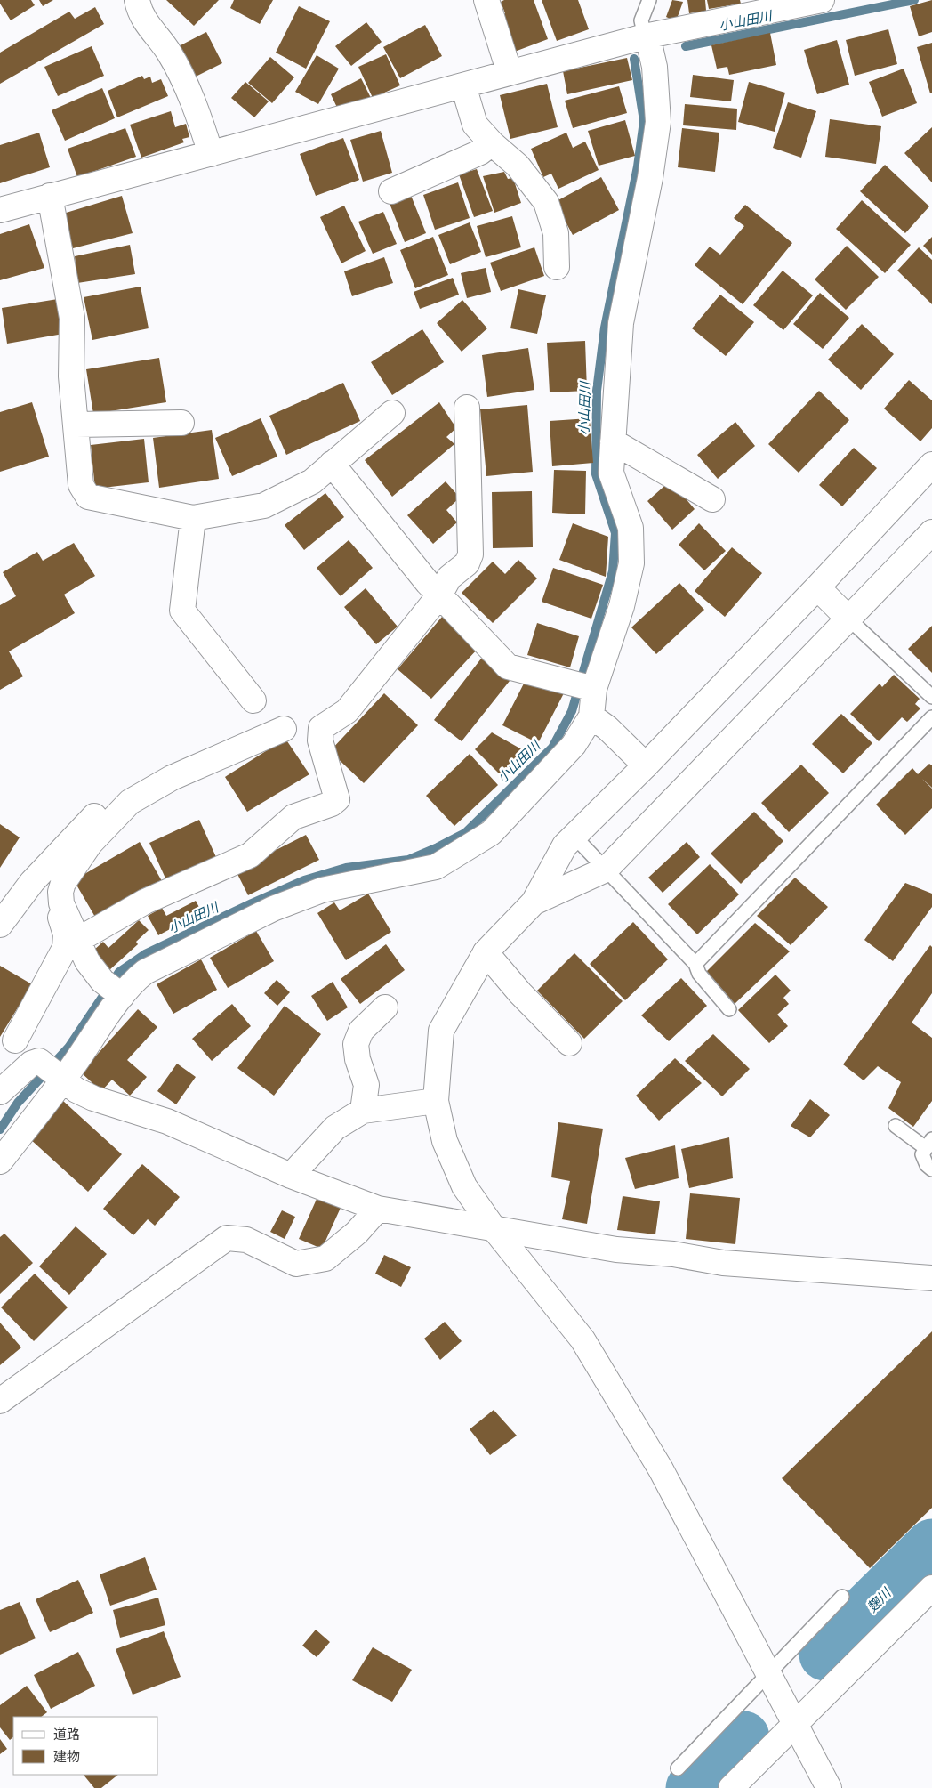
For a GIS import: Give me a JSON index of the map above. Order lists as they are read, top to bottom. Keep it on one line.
{"water":["小山田川","麹川"],"legend":["道路","建物"]}
